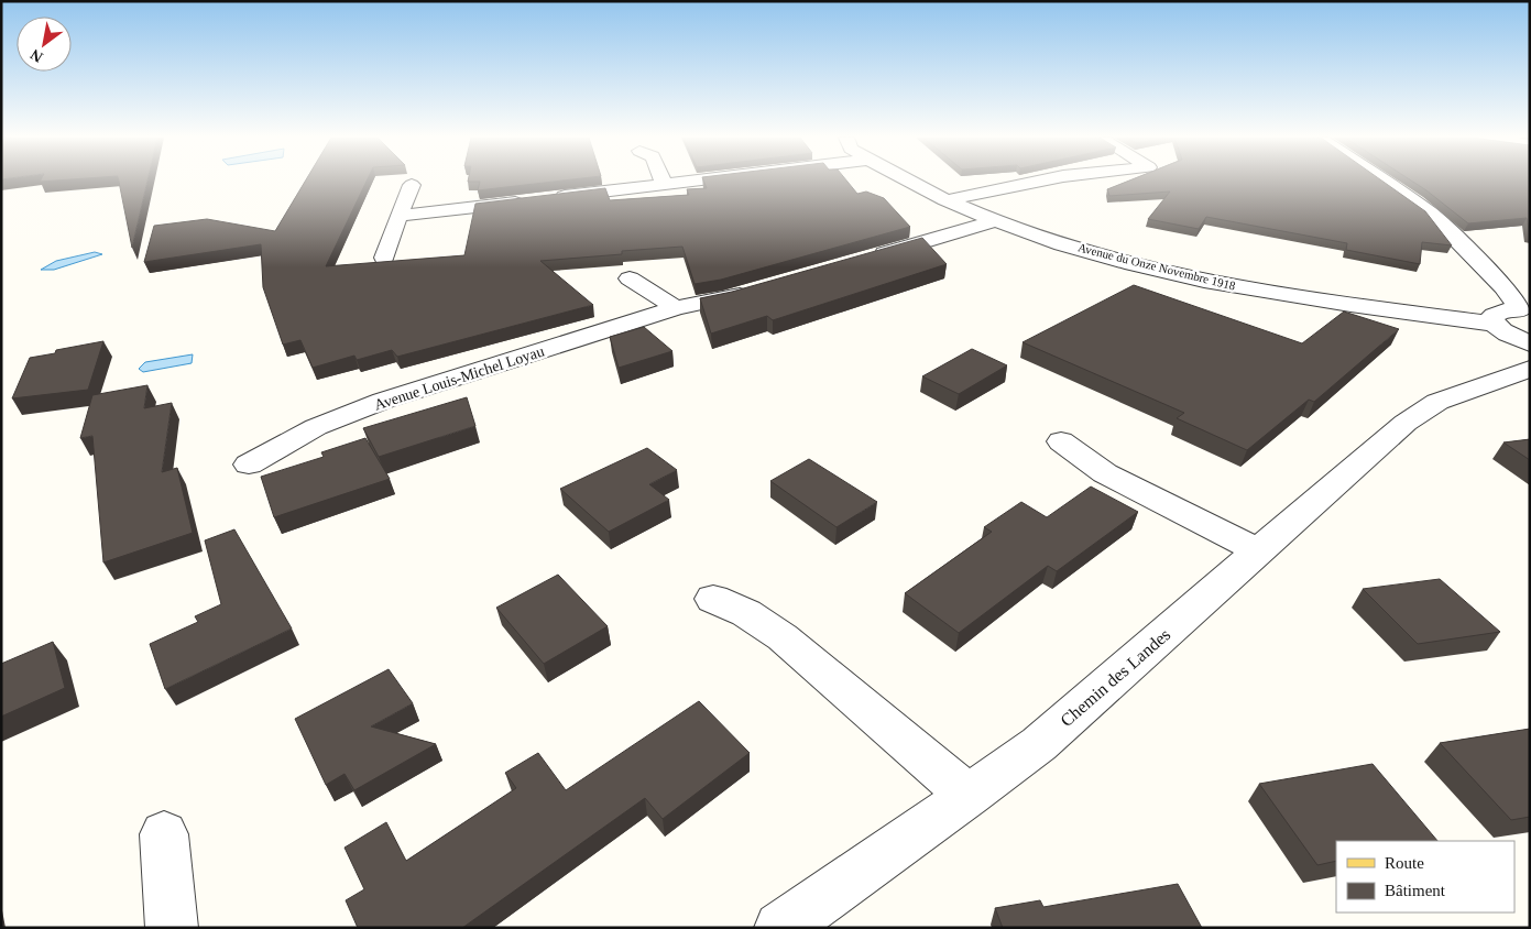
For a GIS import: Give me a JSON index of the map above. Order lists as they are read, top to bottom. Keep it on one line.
{"streets":{"street":["Avenue du Onze Novembre 1918","Avenue Louis-Michel Loyau","Chemin des Landes"]},"legend":["Route","Bâtiment"],"north":"bottom left"}
